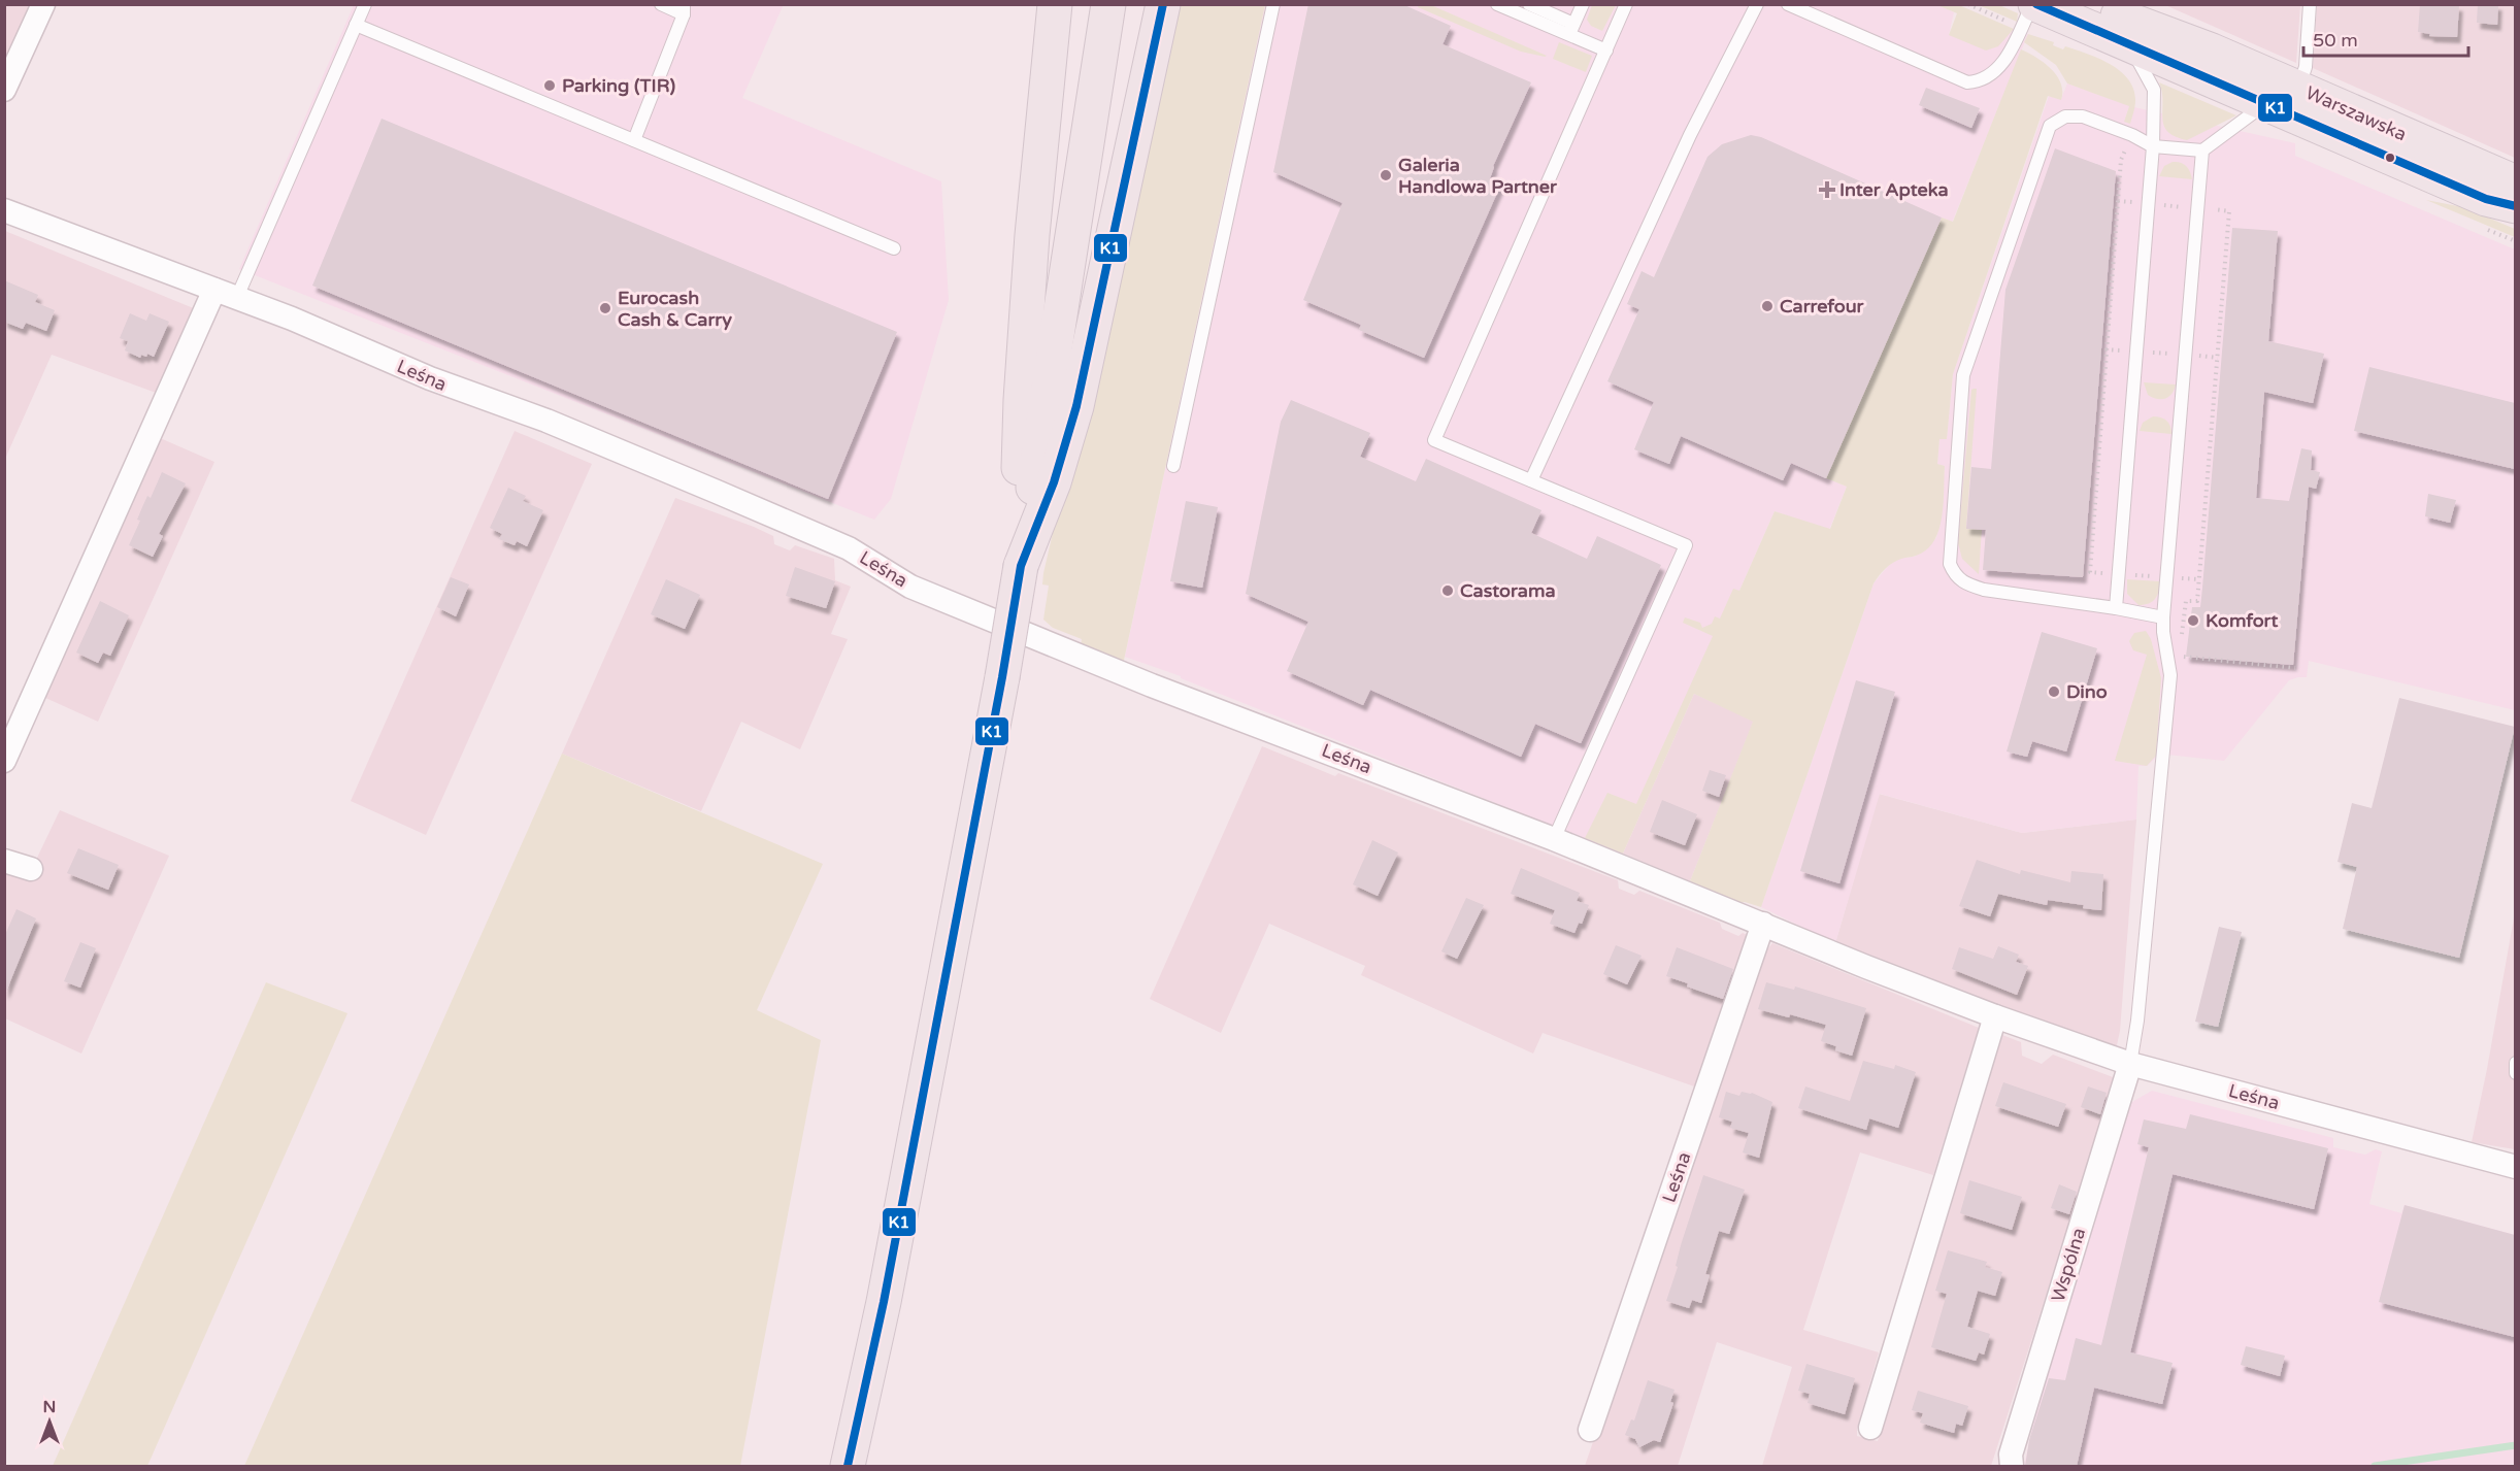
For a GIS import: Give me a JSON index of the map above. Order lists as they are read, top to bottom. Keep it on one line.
{"streets":{"main road":["Warszawska"],"street":["Leśna","Wspólna"]},"crossings":[["Leśna","Wspólna"]],"places":{"other":["Parking (TIR)","Galeria Handlowa Partner","Carrefour","Eurocash Cash & Carry","Castorama","Komfort","Dino"],"health":["Inter Apteka"]},"lines":["transit line K1"],"scale_bar":"50 m","north":"top"}
